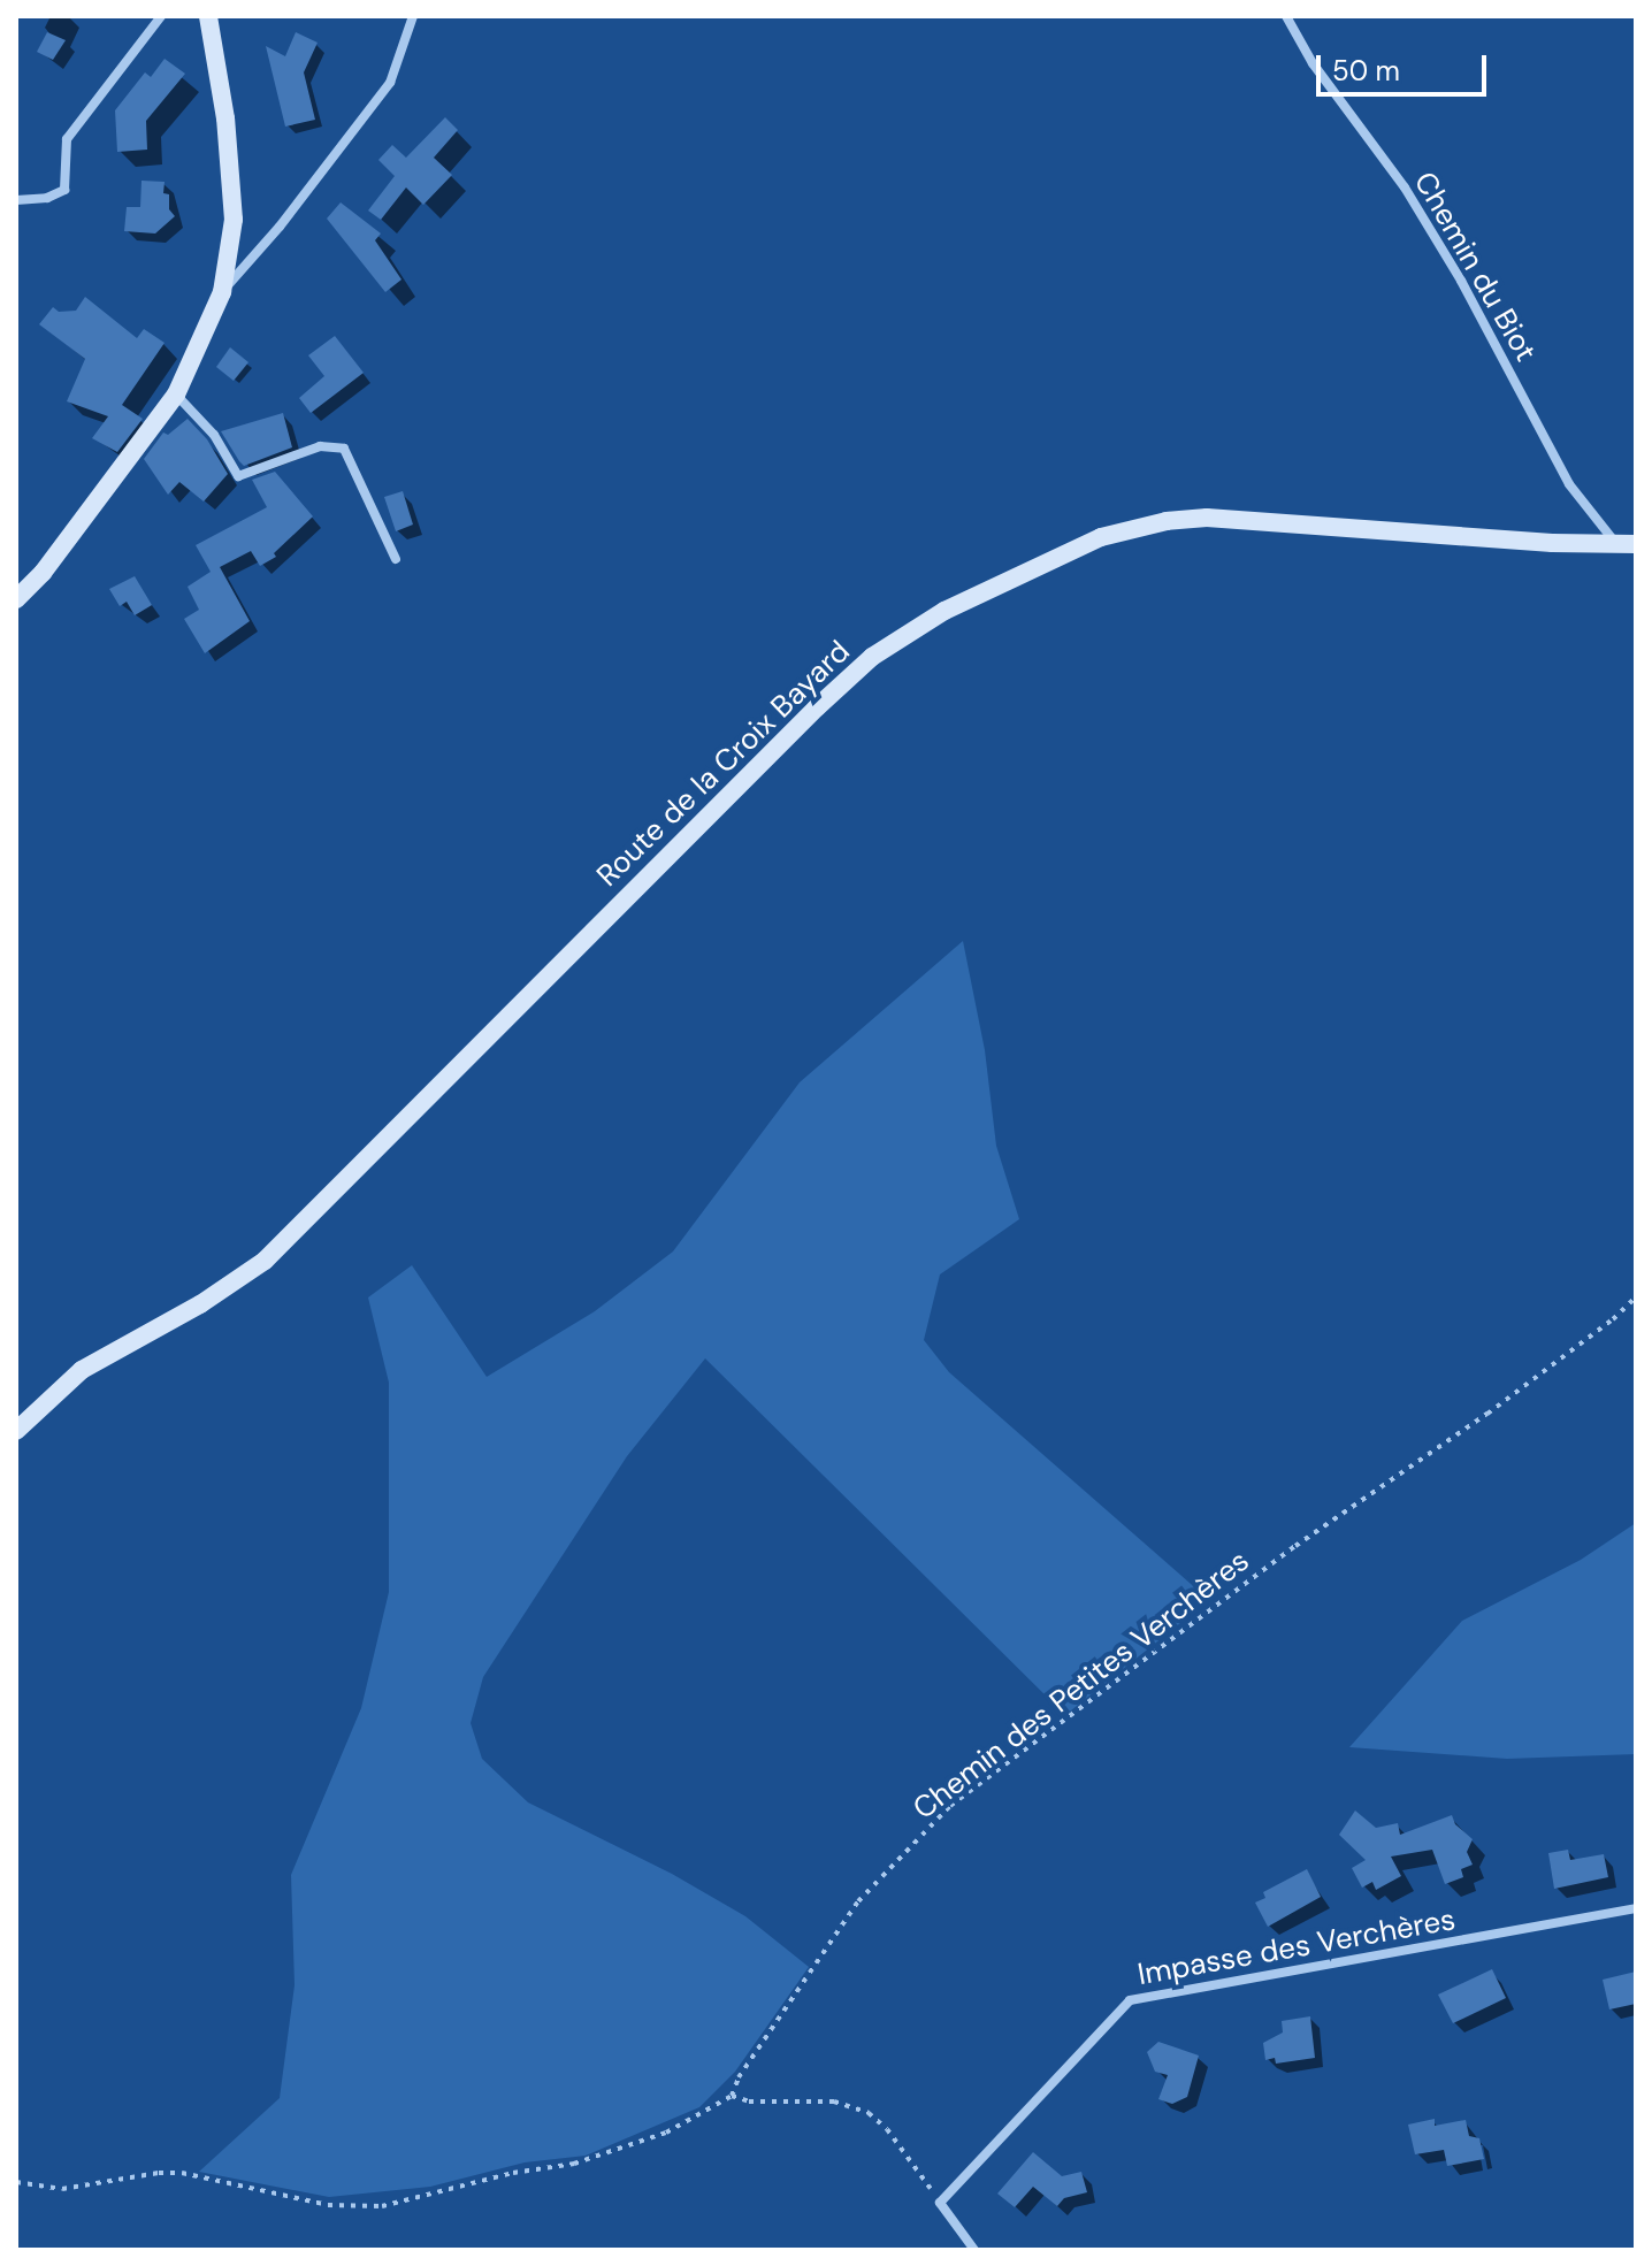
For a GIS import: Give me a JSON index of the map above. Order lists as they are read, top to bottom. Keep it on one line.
{"streets":{"main road":["Route de la Croix Bayard"],"street":["Chemin du Biot","Impasse des Verchères"],"path":["Chemin des Petites Verchères"]},"crossings":[["Chemin du Biot","Route de la Croix Bayard"]],"scale_bar":"50 m"}
